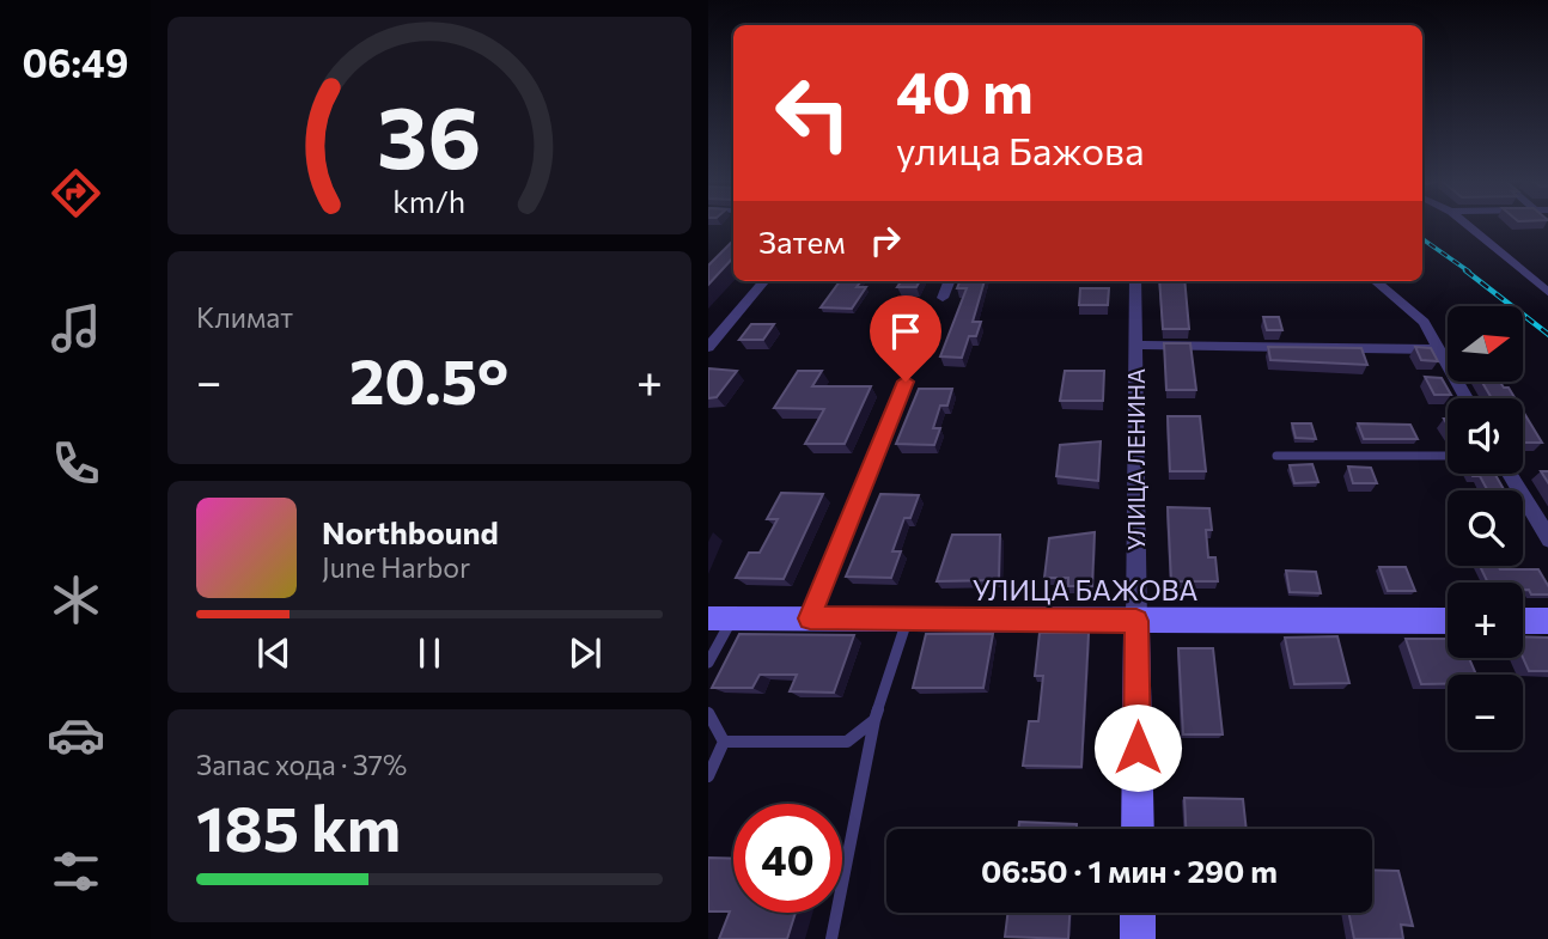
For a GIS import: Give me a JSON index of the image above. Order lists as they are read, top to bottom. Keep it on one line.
{"streets":{"street":["УЛИЦА ЛЕНИНА","УЛИЦА БАЖОВА"]},"crossings":[["УЛИЦА ЛЕНИНА","УЛИЦА БАЖОВА"]],"north":"right","page":{"tabs":"06:49","turn":["40 m","улица Бажова"],"then":"Затем","tile":["Климат",["Запас хода · 37%","185 km"]],"map_buttons":["+","−"],"heat":["−","20.5°","+"],"song":["Northbound","June Harbor"],"limit":"40","trip":"06:50 · 1 мин · 290 m","gauge":["36","km/h"]}}
